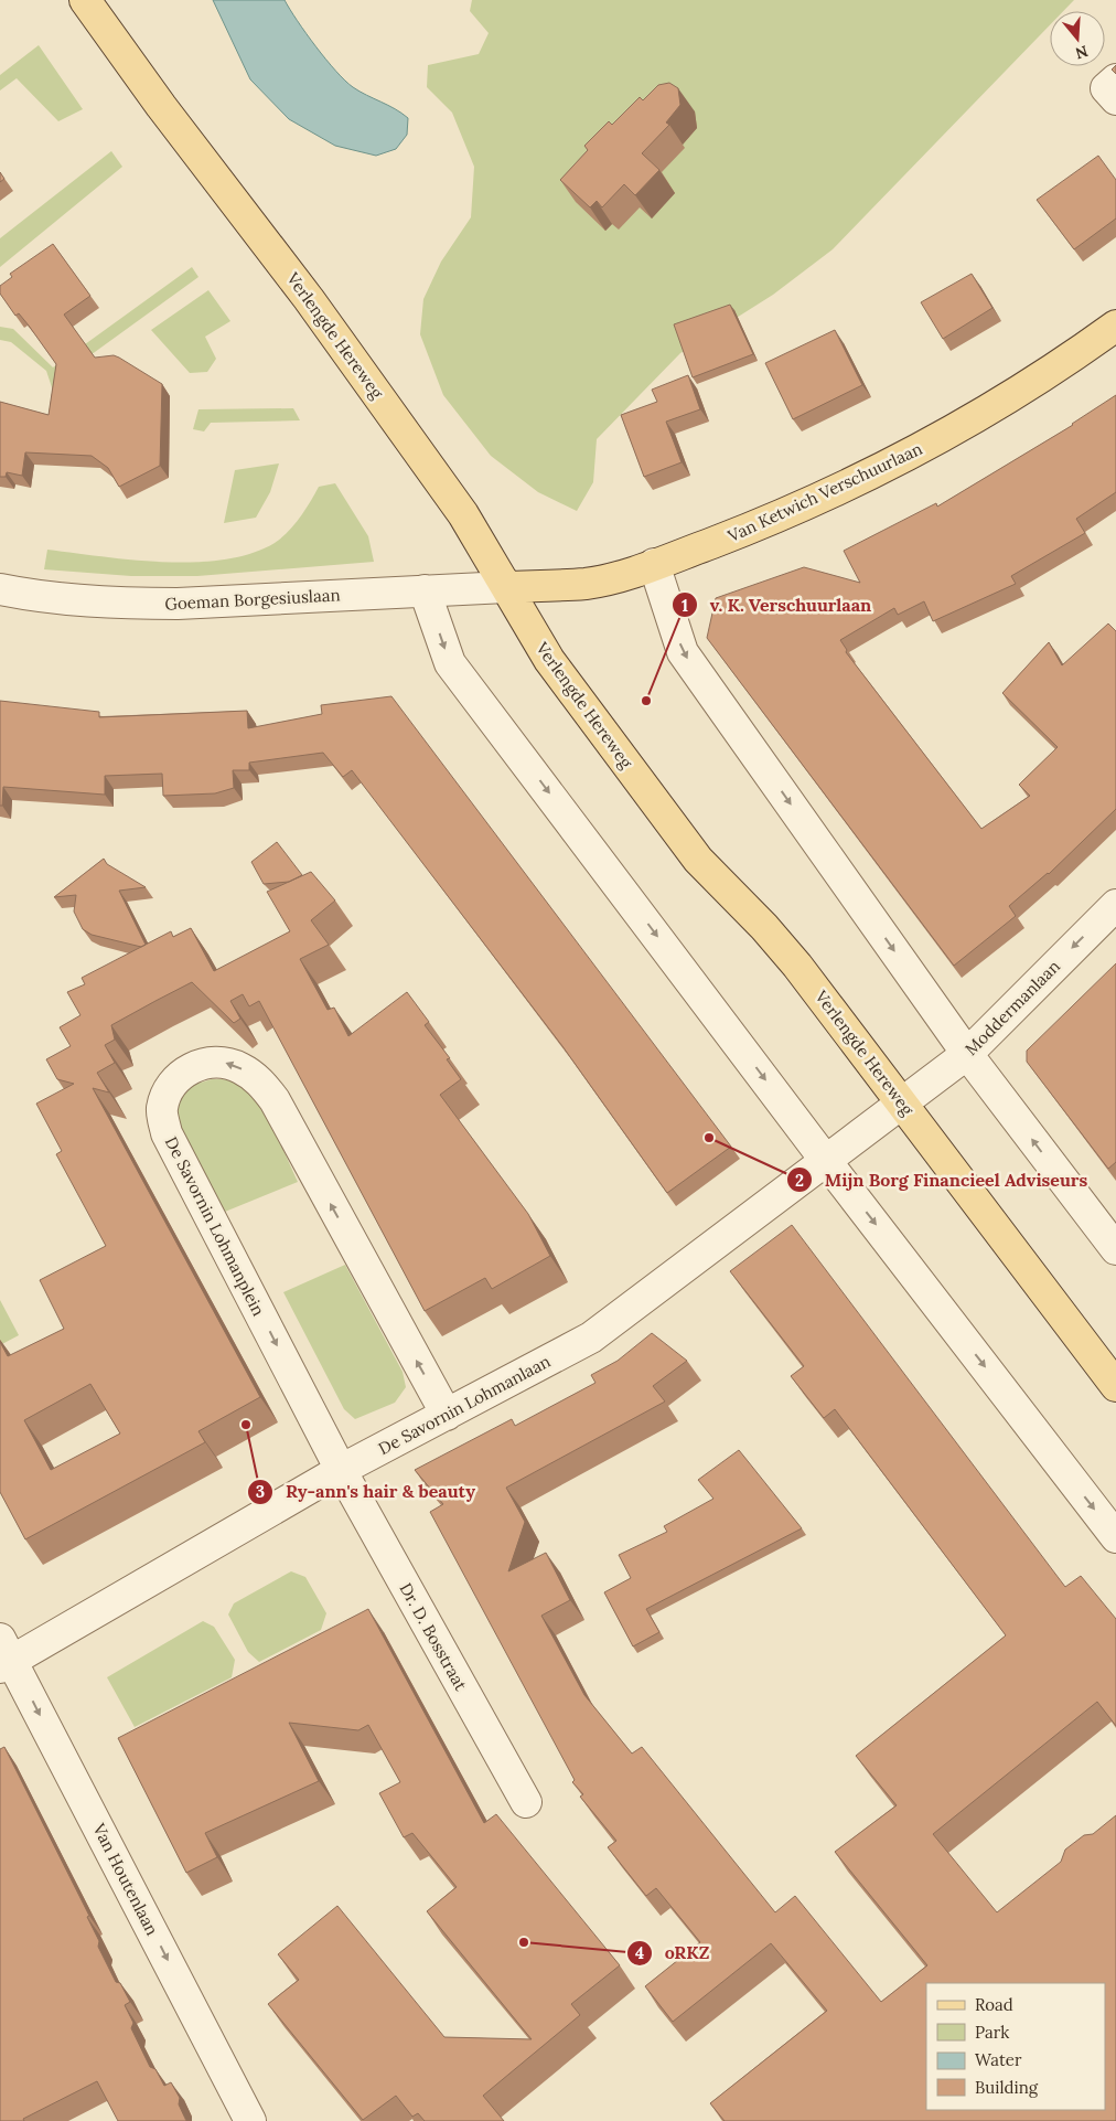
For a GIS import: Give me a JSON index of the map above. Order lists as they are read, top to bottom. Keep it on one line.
{"streets":{"main road":["Verlengde Hereweg","Van Ketwich Verschuurlaan"],"street":["Goeman Borgesiuslaan","Moddermanlaan","De Savornin Lohmanplein","De Savornin Lohmanlaan","Dr. D. Bosstraat","Van Houtenlaan"]},"crossings":[["Verlengde Hereweg","Van Ketwich Verschuurlaan"],["Verlengde Hereweg","Goeman Borgesiuslaan"],["Verlengde Hereweg","Moddermanlaan"],["Verlengde Hereweg","De Savornin Lohmanlaan"],["Van Ketwich Verschuurlaan","Goeman Borgesiuslaan"],["Moddermanlaan","De Savornin Lohmanlaan"],["De Savornin Lohmanplein","De Savornin Lohmanlaan"],["De Savornin Lohmanplein","Dr. D. Bosstraat"],["De Savornin Lohmanlaan","Dr. D. Bosstraat"],["De Savornin Lohmanlaan","Van Houtenlaan"]],"one_way":["Moddermanlaan","Van Houtenlaan"],"places":["v. K. Verschuurlaan","Mijn Borg Financieel Adviseurs","Ry-ann's hair & beauty","oRKZ"],"legend":["Road","Park","Water","Building"],"north":"bottom"}
